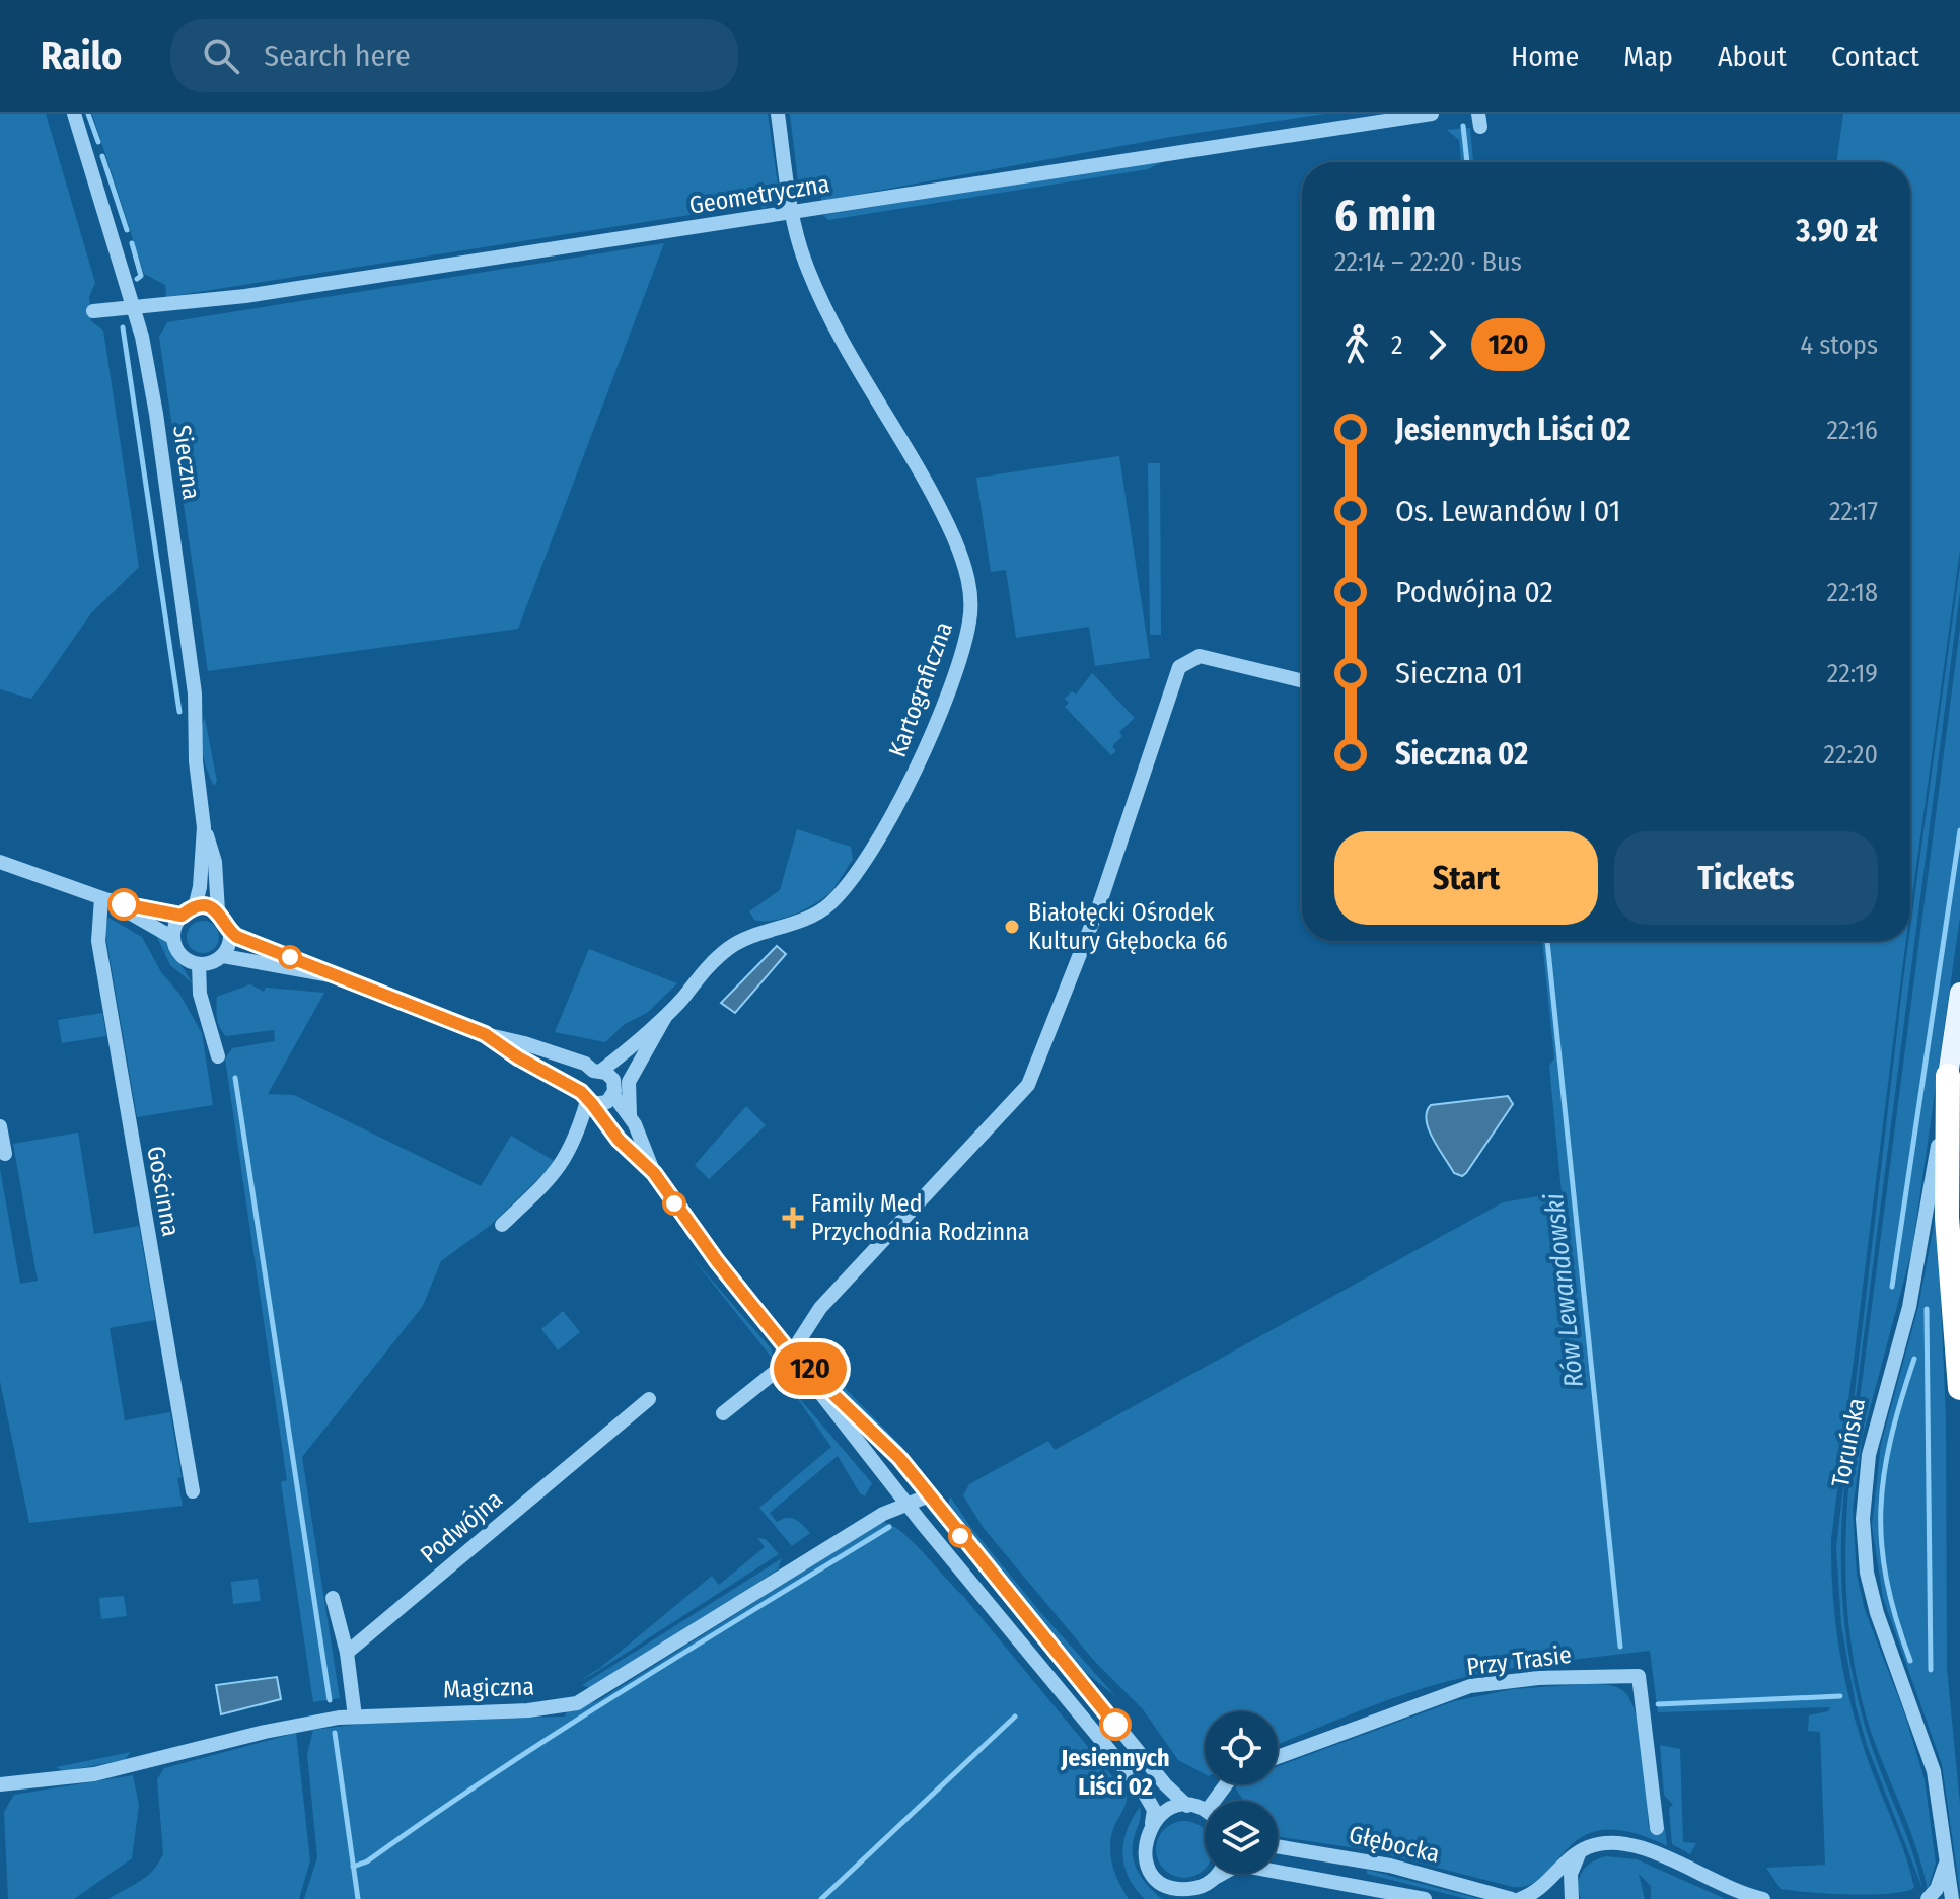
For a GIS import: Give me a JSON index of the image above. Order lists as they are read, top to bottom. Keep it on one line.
{"streets":{"main road":["Toruńska"],"street":["Geometryczna","Sieczna","Kartograficzna","Gościnna","Podwójna","Przy Trasie","Magiczna","Głębocka"]},"crossings":[["Geometryczna","Sieczna"],["Geometryczna","Kartograficzna"]],"water":["Rów Lewandowski"],"places":{"other":["Białołęcki Ośrodek Kultury Głębocka 66","Jesiennych Liści 02"],"health":["Family Med Przychodnia Rodzinna"]},"lines":["bus line 120"],"page":{"header":"Railo","search":"Search here","nav":["Home","Map","About","Contact"],"on_map":"120","heading":["6 min","22:14 – 22:20 · Bus","3.90 zł"],"legs":["2","120","4 stops"],"list":[{"name":"Jesiennych Liści 02","value":"22:16"},{"name":"Os. Lewandów I 01","value":"22:17"},{"name":"Podwójna 02","value":"22:18"},{"name":"Sieczna 01","value":"22:19"},{"name":"Sieczna 02","value":"22:20"}],"buttons":["Start","Tickets"]}}
